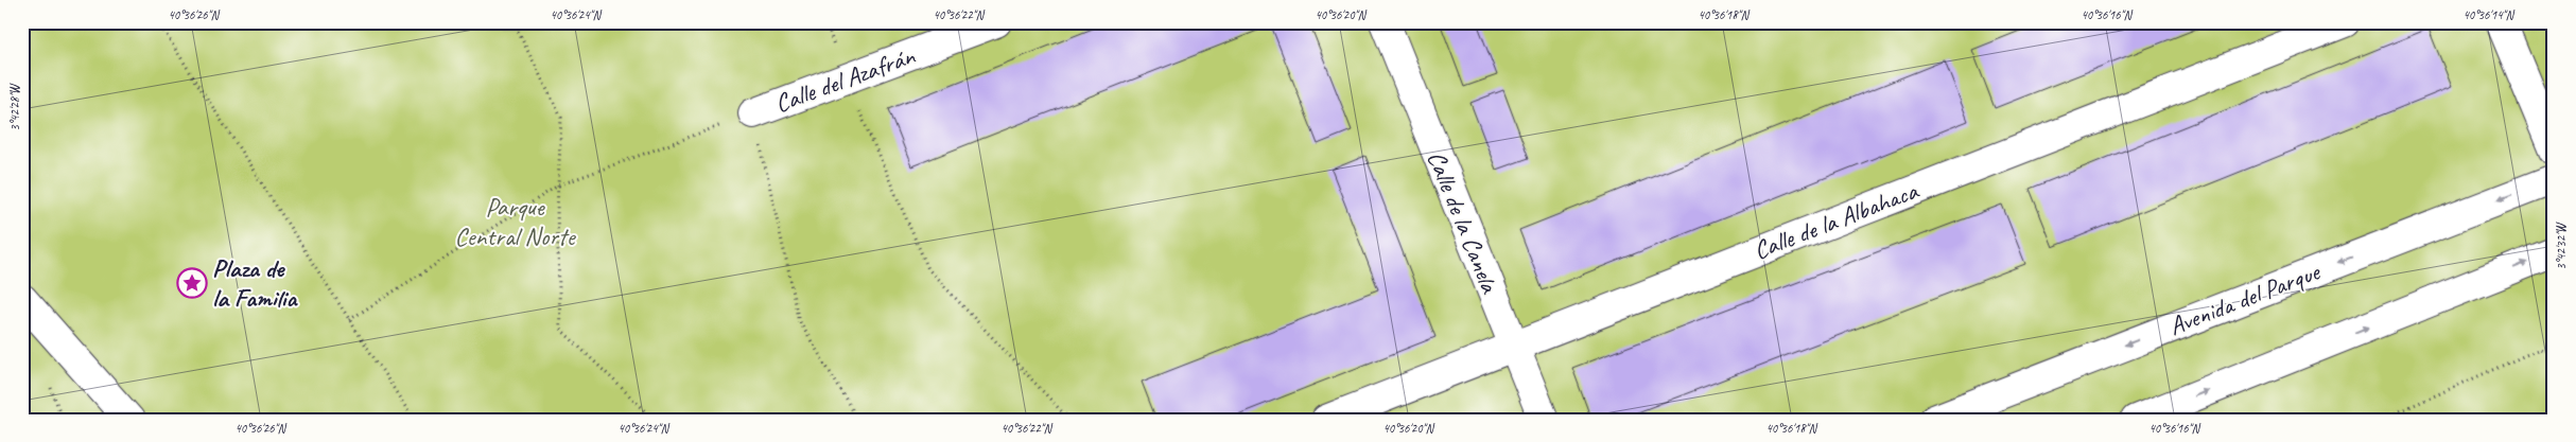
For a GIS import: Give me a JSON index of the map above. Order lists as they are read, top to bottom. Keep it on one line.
{"streets":{"street":["Calle del Azafrán","Calle de la Albahaca","Calle de la Canela","Avenida del Parque"]},"crossings":[["Calle de la Albahaca","Calle de la Canela"]],"parks":["Parque Central Norte"],"places":{"place":["Plaza de la Familia"]},"coordinates":["40°36'26\"N","40°36'24\"N","40°36'22\"N","40°36'20\"N","40°36'18\"N","40°36'16\"N","40°36'14\"N","3°42'28\"W","3°42'32\"W"]}
